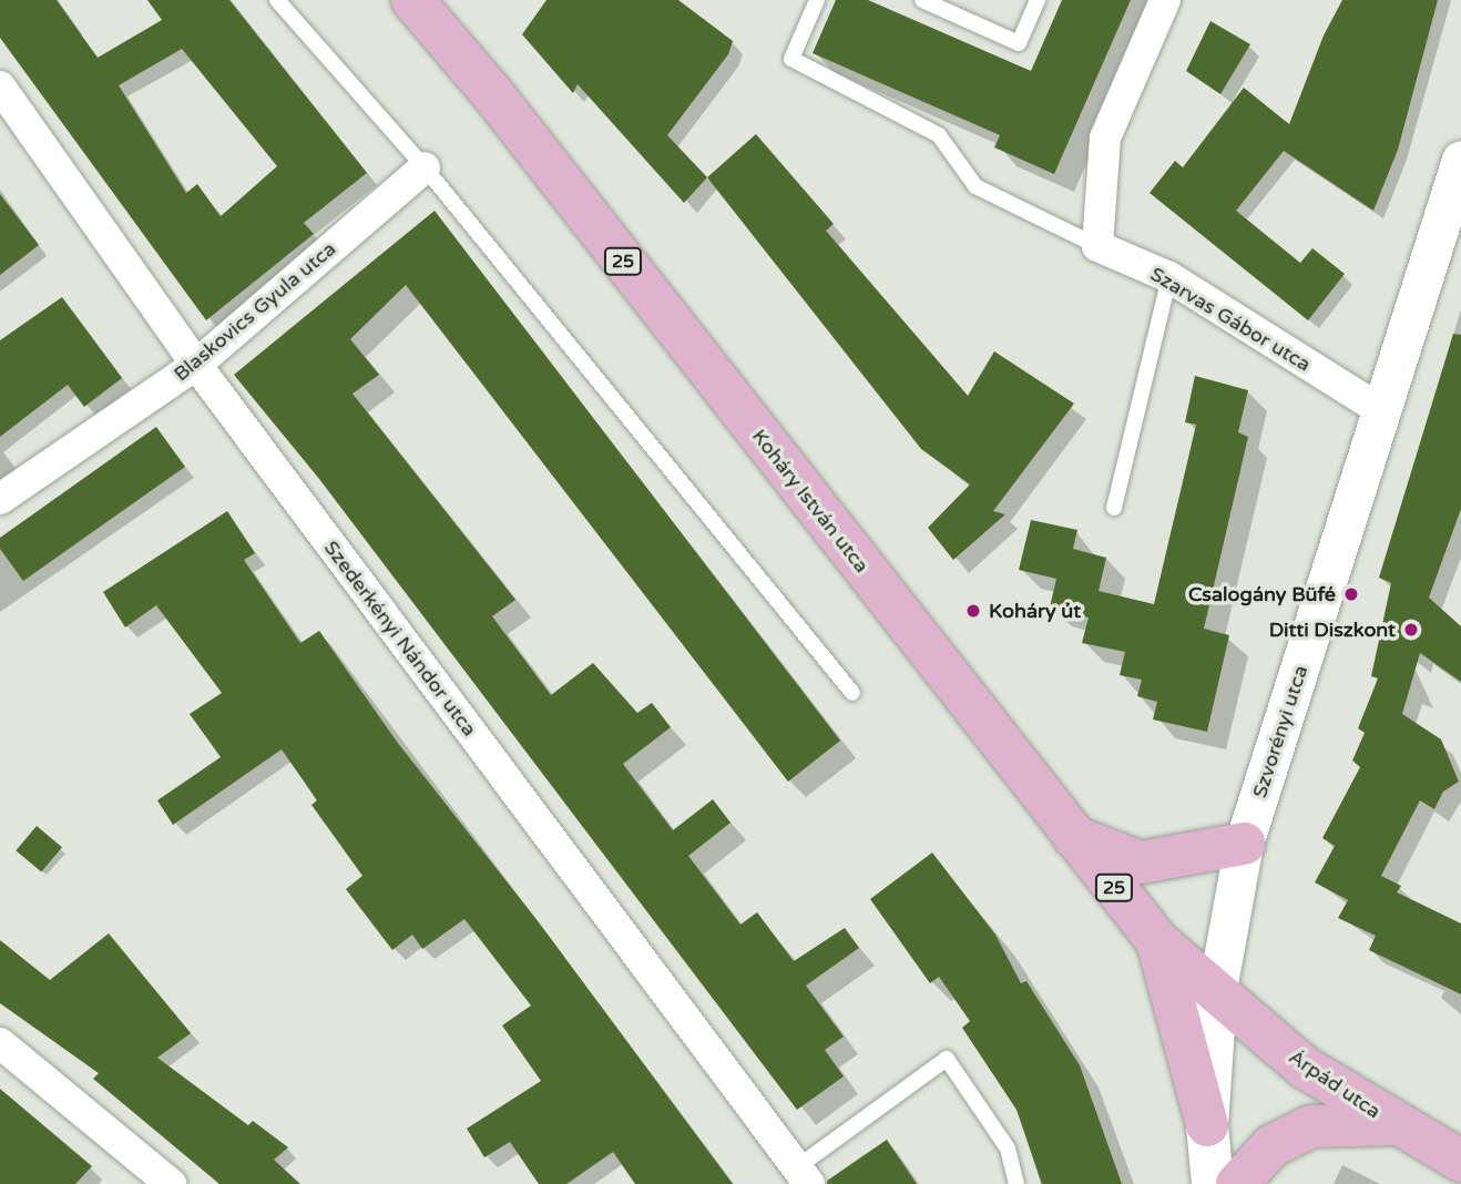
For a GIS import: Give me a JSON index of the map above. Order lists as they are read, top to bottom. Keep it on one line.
{"streets":{"main road":["25","Koháry István utca","Szvorényi utca","Árpád utca"],"street":["Blaskovics Gyula utca","Szarvas Gábor utca","Szederkényi Nándor utca"]},"crossings":[["Blaskovics Gyula utca","Szederkényi Nándor utca"],["Szarvas Gábor utca","Szvorényi utca"],["Koháry István utca","Szvorényi utca"],["Koháry István utca","Árpád utca"],["Szvorényi utca","Árpád utca"]],"places":["Csalogány Büfé","Koháry út","Ditti Diszkont"]}
